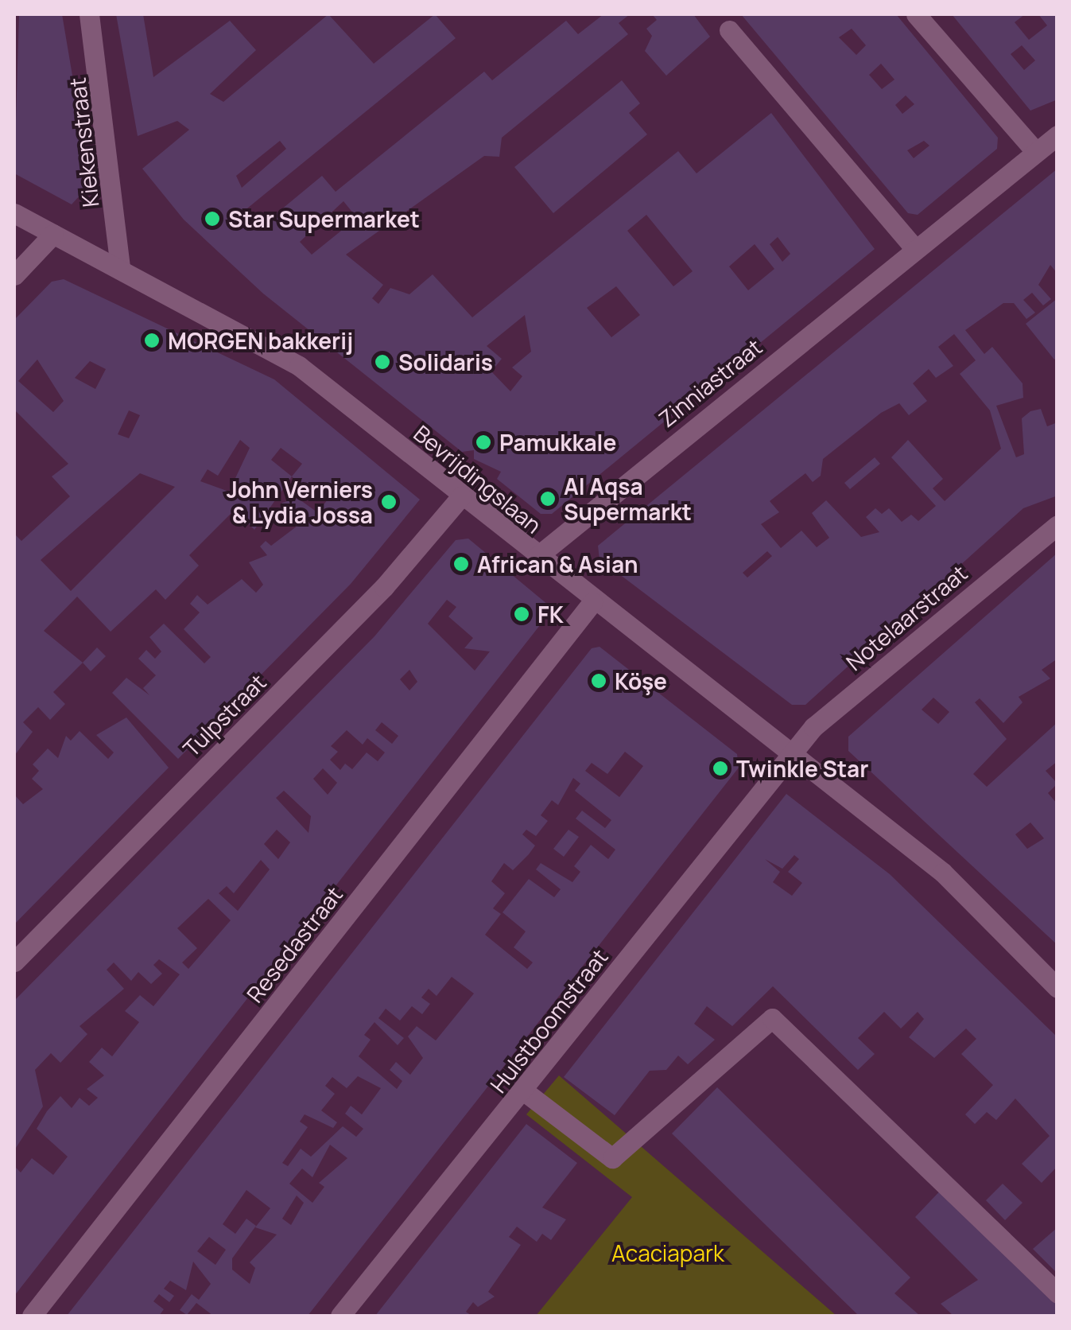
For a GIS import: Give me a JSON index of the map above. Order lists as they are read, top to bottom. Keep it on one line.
{"streets":{"street":["Kiekenstraat","Zinniastraat","Bevrijdingslaan","Notelaarstraat","Tulpstraat","Resedastraat","Hulstboomstraat"]},"crossings":[["Kiekenstraat","Bevrijdingslaan"],["Zinniastraat","Bevrijdingslaan"],["Bevrijdingslaan","Notelaarstraat"],["Bevrijdingslaan","Tulpstraat"],["Bevrijdingslaan","Resedastraat"],["Bevrijdingslaan","Hulstboomstraat"],["Notelaarstraat","Hulstboomstraat"]],"parks":["Acaciapark"],"places":["Star Supermarket","MORGEN bakkerij","Solidaris","Pamukkale","Al Aqsa Supermarkt","John Verniers & Lydia Jossa","African & Asian","FK","Köşe","Twinkle Star"]}
